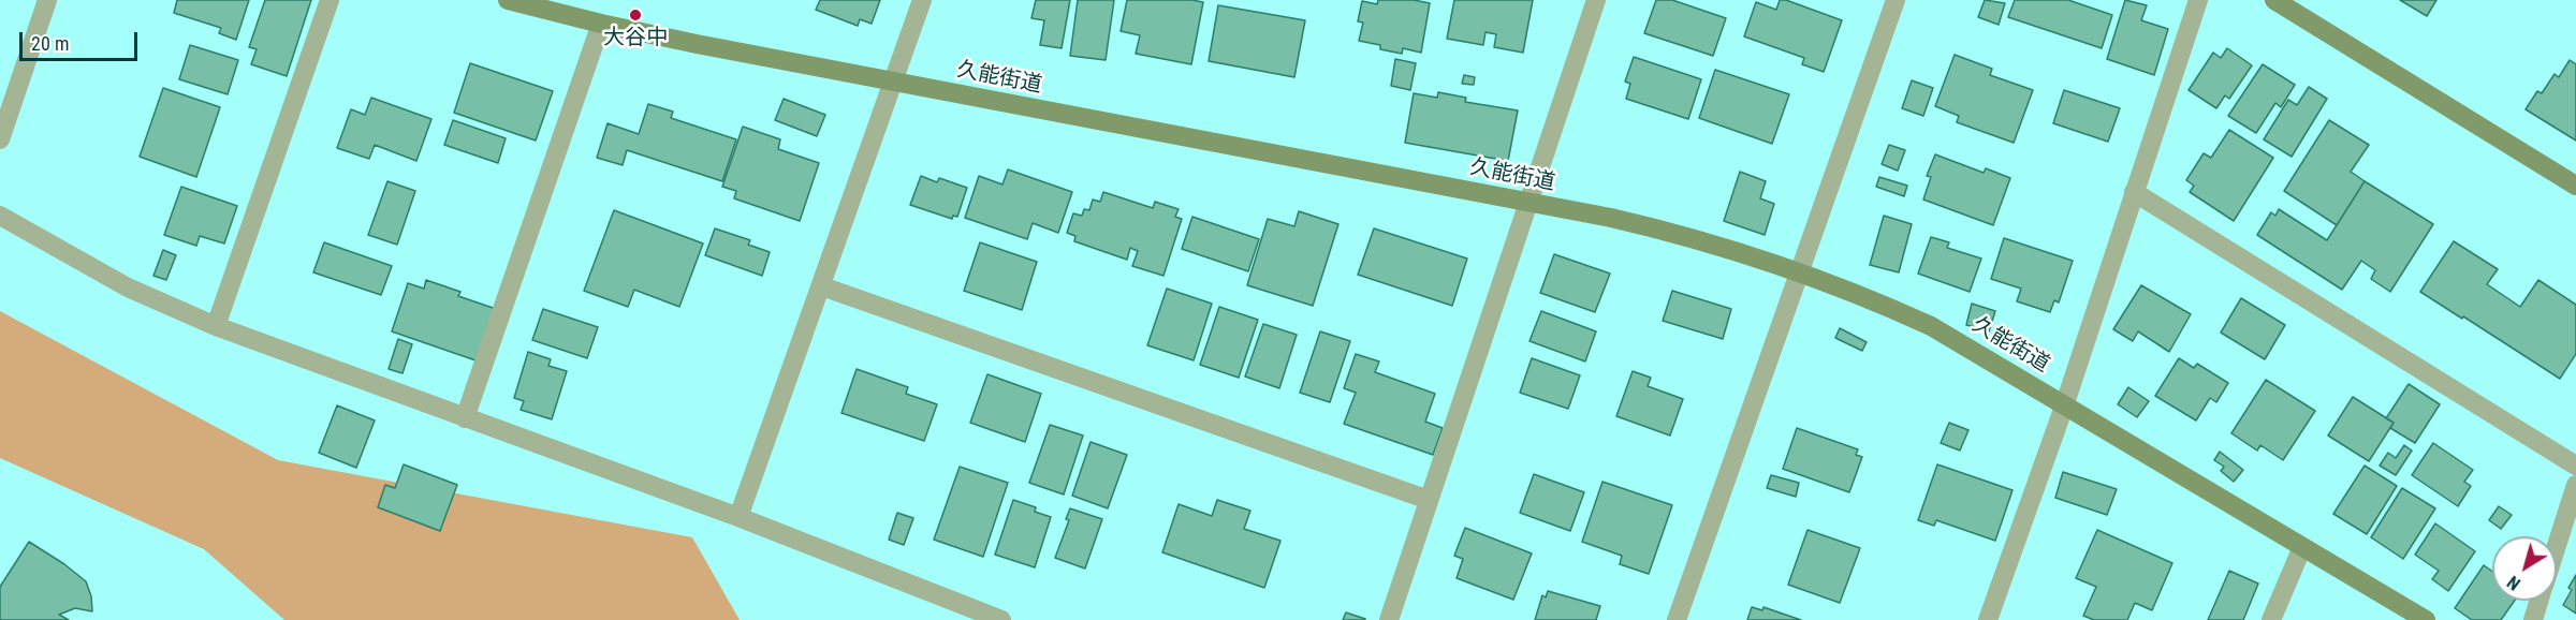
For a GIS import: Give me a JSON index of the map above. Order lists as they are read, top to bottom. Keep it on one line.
{"streets":{"street":["久能街道"]},"places":["大谷中"],"scale_bar":"20 m","north":"bottom left"}
